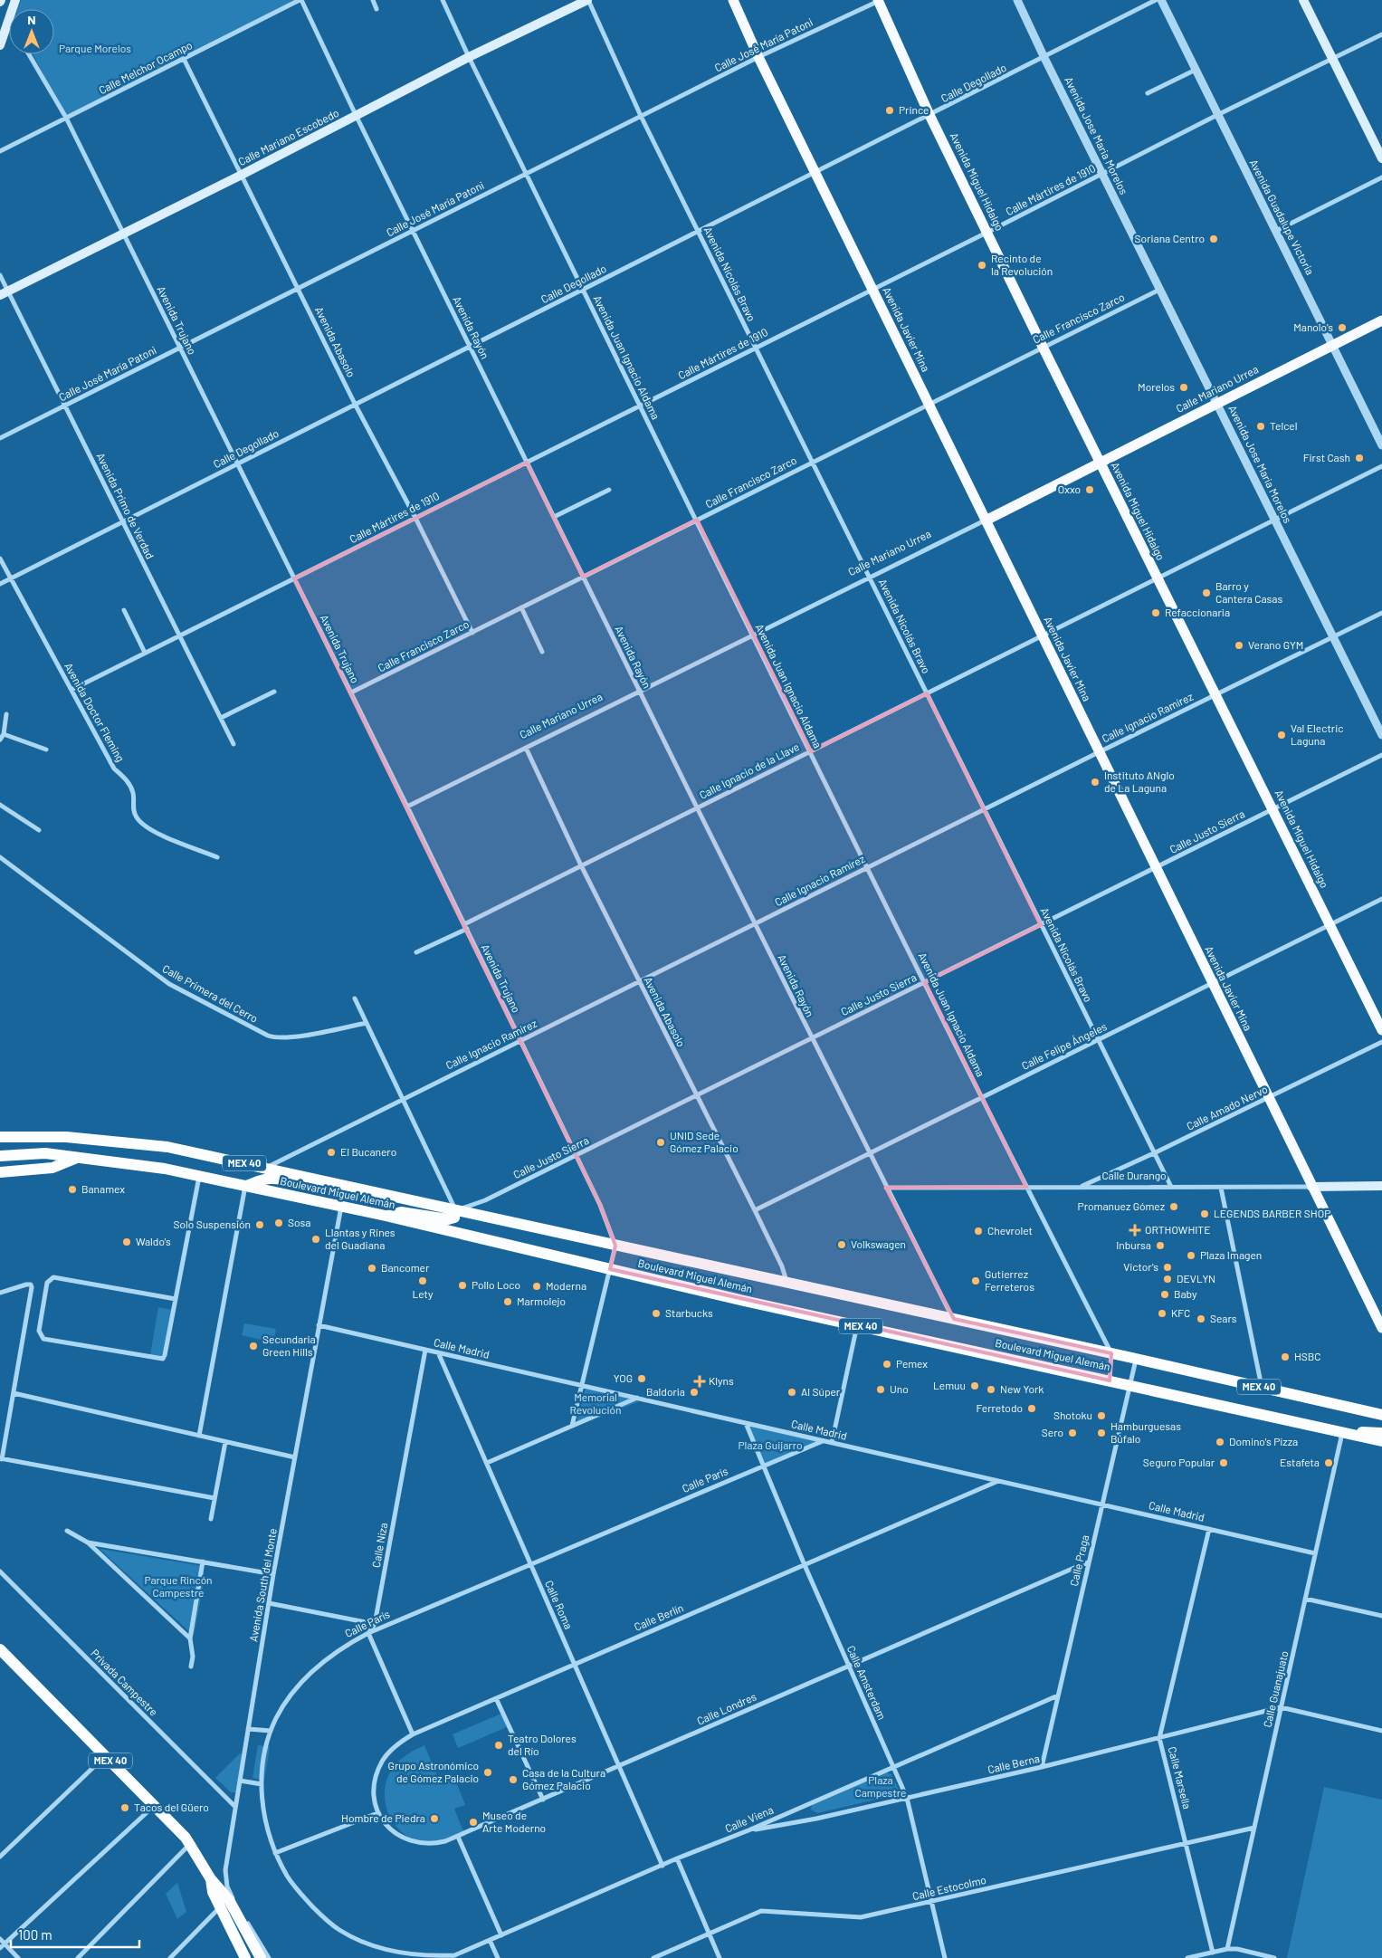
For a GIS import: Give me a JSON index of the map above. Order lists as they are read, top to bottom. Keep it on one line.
{"streets":{"highway":["MEX 40","Boulevard Miguel Alemán"],"main road":["Calle Mariano Escobedo","Avenida Miguel Hidalgo","Avenida Javier Mina","Calle Mariano Urrea","Calle Durango"],"street":["Calle José María Patoni","Calle Melchor Ocampo","Calle Degollado","Avenida Jose Maria Morelos","Calle Mártires de 1910","Avenida Guadalupe Victoria","Avenida Nicolás Bravo","Calle Francisco Zarco","Avenida Trujano","Avenida Rayón","Avenida Abasolo","Avenida Juan Ignacio Aldama","Avenida Primo de Verdad","Avenida Doctor Fleming","Calle Ignacio Ramírez","Calle Ignacio de la Llave","Calle Justo Sierra","Calle Primera del Cerro","Calle Felipe Ángeles","Calle Amado Nervo","Calle Madrid","Calle París","Calle Niza","Calle Praga","Avenida South del Monte","Calle Roma","Calle Berlín","Privada Campestre","Calle Amsterdam","Calle Guanajuato","Calle Londres","Calle Berna","Calle Marsella","Calle Viena","Calle Estocolmo"]},"crossings":[["Calle José María Patoni","Avenida Miguel Hidalgo"],["Calle José María Patoni","Avenida Nicolás Bravo"],["Calle José María Patoni","Avenida Trujano"],["Calle José María Patoni","Avenida Rayón"],["Calle José María Patoni","Avenida Javier Mina"],["Calle José María Patoni","Avenida Abasolo"],["Calle José María Patoni","Avenida Juan Ignacio Aldama"],["Calle José María Patoni","Avenida Primo de Verdad"],["Calle Melchor Ocampo","Avenida Trujano"],["Calle Melchor Ocampo","Avenida Rayón"],["Calle Melchor Ocampo","Avenida Abasolo"],["Calle Degollado","Avenida Jose Maria Morelos"],["Calle Degollado","Avenida Miguel Hidalgo"],["Calle Degollado","Avenida Nicolás Bravo"],["Calle Degollado","Avenida Trujano"],["Calle Degollado","Avenida Rayón"],["Calle Degollado","Avenida Javier Mina"],["Calle Degollado","Avenida Abasolo"],["Calle Degollado","Avenida Juan Ignacio Aldama"],["Calle Degollado","Avenida Primo de Verdad"],["Calle Degollado","Avenida Doctor Fleming"],["Avenida Jose Maria Morelos","Calle Mártires de 1910"],["Avenida Jose Maria Morelos","Calle Francisco Zarco"],["Avenida Jose Maria Morelos","Calle Mariano Urrea"],["Avenida Jose Maria Morelos","Calle Ignacio Ramírez"],["Avenida Jose Maria Morelos","Calle Ignacio de la Llave"],["Calle Mariano Escobedo","Avenida Nicolás Bravo"],["Calle Mariano Escobedo","Avenida Trujano"],["Calle Mariano Escobedo","Avenida Rayón"],["Calle Mariano Escobedo","Avenida Abasolo"],["Calle Mariano Escobedo","Avenida Juan Ignacio Aldama"],["Calle Mariano Escobedo","Avenida Primo de Verdad"],["Avenida Miguel Hidalgo","Calle Mártires de 1910"],["Avenida Miguel Hidalgo","Calle Francisco Zarco"],["Avenida Miguel Hidalgo","Calle Mariano Urrea"],["Avenida Miguel Hidalgo","Calle Ignacio Ramírez"],["Avenida Miguel Hidalgo","Calle Ignacio de la Llave"],["Avenida Miguel Hidalgo","Calle Justo Sierra"],["Avenida Miguel Hidalgo","Calle Felipe Ángeles"],["Calle Mártires de 1910","Avenida Guadalupe Victoria"],["Calle Mártires de 1910","Avenida Nicolás Bravo"],["Calle Mártires de 1910","Avenida Trujano"],["Calle Mártires de 1910","Avenida Rayón"],["Calle Mártires de 1910","Avenida Javier Mina"],["Calle Mártires de 1910","Avenida Abasolo"],["Calle Mártires de 1910","Avenida Juan Ignacio Aldama"],["Calle Mártires de 1910","Avenida Primo de Verdad"],["Calle Mártires de 1910","Avenida Doctor Fleming"],["Avenida Guadalupe Victoria","Calle Mariano Urrea"],["Avenida Nicolás Bravo","Calle Francisco Zarco"],["Avenida Nicolás Bravo","Calle Mariano Urrea"],["Avenida Nicolás Bravo","Calle Ignacio Ramírez"],["Avenida Nicolás Bravo","Calle Ignacio de la Llave"],["Avenida Nicolás Bravo","Calle Justo Sierra"],["Avenida Nicolás Bravo","Calle Felipe Ángeles"],["Avenida Nicolás Bravo","Calle Amado Nervo"],["Avenida Nicolás Bravo","Calle Durango"],["Calle Francisco Zarco","Avenida Trujano"],["Calle Francisco Zarco","Avenida Rayón"],["Calle Francisco Zarco","Avenida Javier Mina"],["Calle Francisco Zarco","Avenida Abasolo"],["Calle Francisco Zarco","Avenida Juan Ignacio Aldama"],["Avenida Trujano","Calle Mariano Urrea"],["Avenida Trujano","Calle Ignacio Ramírez"],["Avenida Trujano","Calle Ignacio de la Llave"],["Avenida Trujano","Calle Justo Sierra"],["Avenida Trujano","Boulevard Miguel Alemán"],["Avenida Rayón","Calle Mariano Urrea"],["Avenida Rayón","Calle Ignacio Ramírez"],["Avenida Rayón","Calle Ignacio de la Llave"],["Avenida Rayón","Calle Justo Sierra"],["Avenida Rayón","Calle Felipe Ángeles"],["Avenida Rayón","Calle Durango"],["Avenida Rayón","Boulevard Miguel Alemán"],["Avenida Javier Mina","Calle Mariano Urrea"],["Avenida Javier Mina","Calle Ignacio Ramírez"],["Avenida Javier Mina","Calle Ignacio de la Llave"],["Avenida Javier Mina","Calle Justo Sierra"],["Avenida Javier Mina","Calle Felipe Ángeles"],["Avenida Javier Mina","Calle Amado Nervo"],["Avenida Javier Mina","Calle Durango"],["Avenida Abasolo","Calle Mariano Urrea"],["Avenida Abasolo","Calle Ignacio Ramírez"],["Avenida Abasolo","Calle Ignacio de la Llave"],["Avenida Abasolo","Calle Justo Sierra"],["Avenida Abasolo","Calle Felipe Ángeles"],["Avenida Abasolo","Boulevard Miguel Alemán"],["Avenida Juan Ignacio Aldama","Calle Mariano Urrea"],["Avenida Juan Ignacio Aldama","Calle Ignacio Ramírez"],["Avenida Juan Ignacio Aldama","Calle Ignacio de la Llave"],["Avenida Juan Ignacio Aldama","Calle Justo Sierra"],["Avenida Juan Ignacio Aldama","Calle Felipe Ángeles"],["Avenida Juan Ignacio Aldama","Calle Durango"],["Avenida Juan Ignacio Aldama","Boulevard Miguel Alemán"],["Calle Ignacio Ramírez","Boulevard Miguel Alemán"],["Calle Justo Sierra","Boulevard Miguel Alemán"],["Calle Amado Nervo","Calle Durango"],["MEX 40","Avenida South del Monte"],["Boulevard Miguel Alemán","Calle Praga"],["Boulevard Miguel Alemán","Avenida South del Monte"],["Boulevard Miguel Alemán","Calle Guanajuato"],["Calle Madrid","Calle París"],["Calle Madrid","Calle Niza"],["Calle Madrid","Calle Praga"],["Calle Madrid","Avenida South del Monte"],["Calle Madrid","Calle Roma"],["Calle Madrid","Calle Berlín"],["Calle Madrid","Calle Amsterdam"],["Calle Madrid","Calle Guanajuato"],["Calle Madrid","Calle Marsella"],["Calle París","Calle Niza"],["Calle París","Calle Roma"],["Calle París","Calle Amsterdam"],["Calle París","Calle Viena"],["Calle Praga","Calle Londres"],["Calle Praga","Calle Berna"],["Calle Praga","Calle Viena"],["Avenida South del Monte","Privada Campestre"],["Calle Roma","Calle Berlín"],["Calle Roma","Calle Londres"],["Calle Roma","Calle Viena"],["Calle Berlín","Calle Amsterdam"],["Calle Berlín","Calle Londres"],["Calle Amsterdam","Calle Londres"],["Calle Amsterdam","Calle Berna"],["Calle Amsterdam","Calle Viena"],["Calle Amsterdam","Calle Estocolmo"],["Calle Guanajuato","Calle Berna"],["Calle Guanajuato","Calle Estocolmo"],["Calle Berna","Calle Marsella"],["Calle Berna","Calle Viena"],["Calle Marsella","Calle Estocolmo"]],"parks":["Parque Morelos","Memorial Revolución","Plaza Guijarro","Parque Rincón Campestre","Plaza Campestre"],"places":{"other":["Prince","Soriana Centro","Recinto de la Revolución","Manolo's","Morelos","Telcel","First Cash","Oxxo","Barro y Cantera Casas","Refaccionaria","Verano GYM","Val Electric Laguna","Instituto ANglo de La Laguna","UNID Sede Gómez Palacio","El Bucanero","Banamex","Promanuez Gómez","LEGENDS BARBER SHOP","Sosa","Solo Suspensión","Chevrolet","Llantas y Rines del Guadiana","Waldo's","Volkswagen","Inbursa","Plaza Imagen","Victor's","Bancomer","DEVLYN","Lety","Gutierrez Ferreteros","Pollo Loco","Moderna","Baby","Marmolejo","Starbucks","KFC","Sears","Secundaria Green Hills","HSBC","Pemex","YOG","Lemuu","Uno","New York","Baldoria","Al Súper","Ferretodo","Shotoku","Sero","Hamburguesas Búfalo","Domino's Pizza","Seguro Popular","Estafeta","Teatro Dolores del Río","Grupo Astronómico de Gómez Palacio","Casa de la Cultura Gómez Palacio","Tacos del Güero","Hombre de Piedra","Museo de Arte Moderno"],"health":["ORTHOWHITE","Klyns"]},"scale_bar":"100 m","north":"top"}
